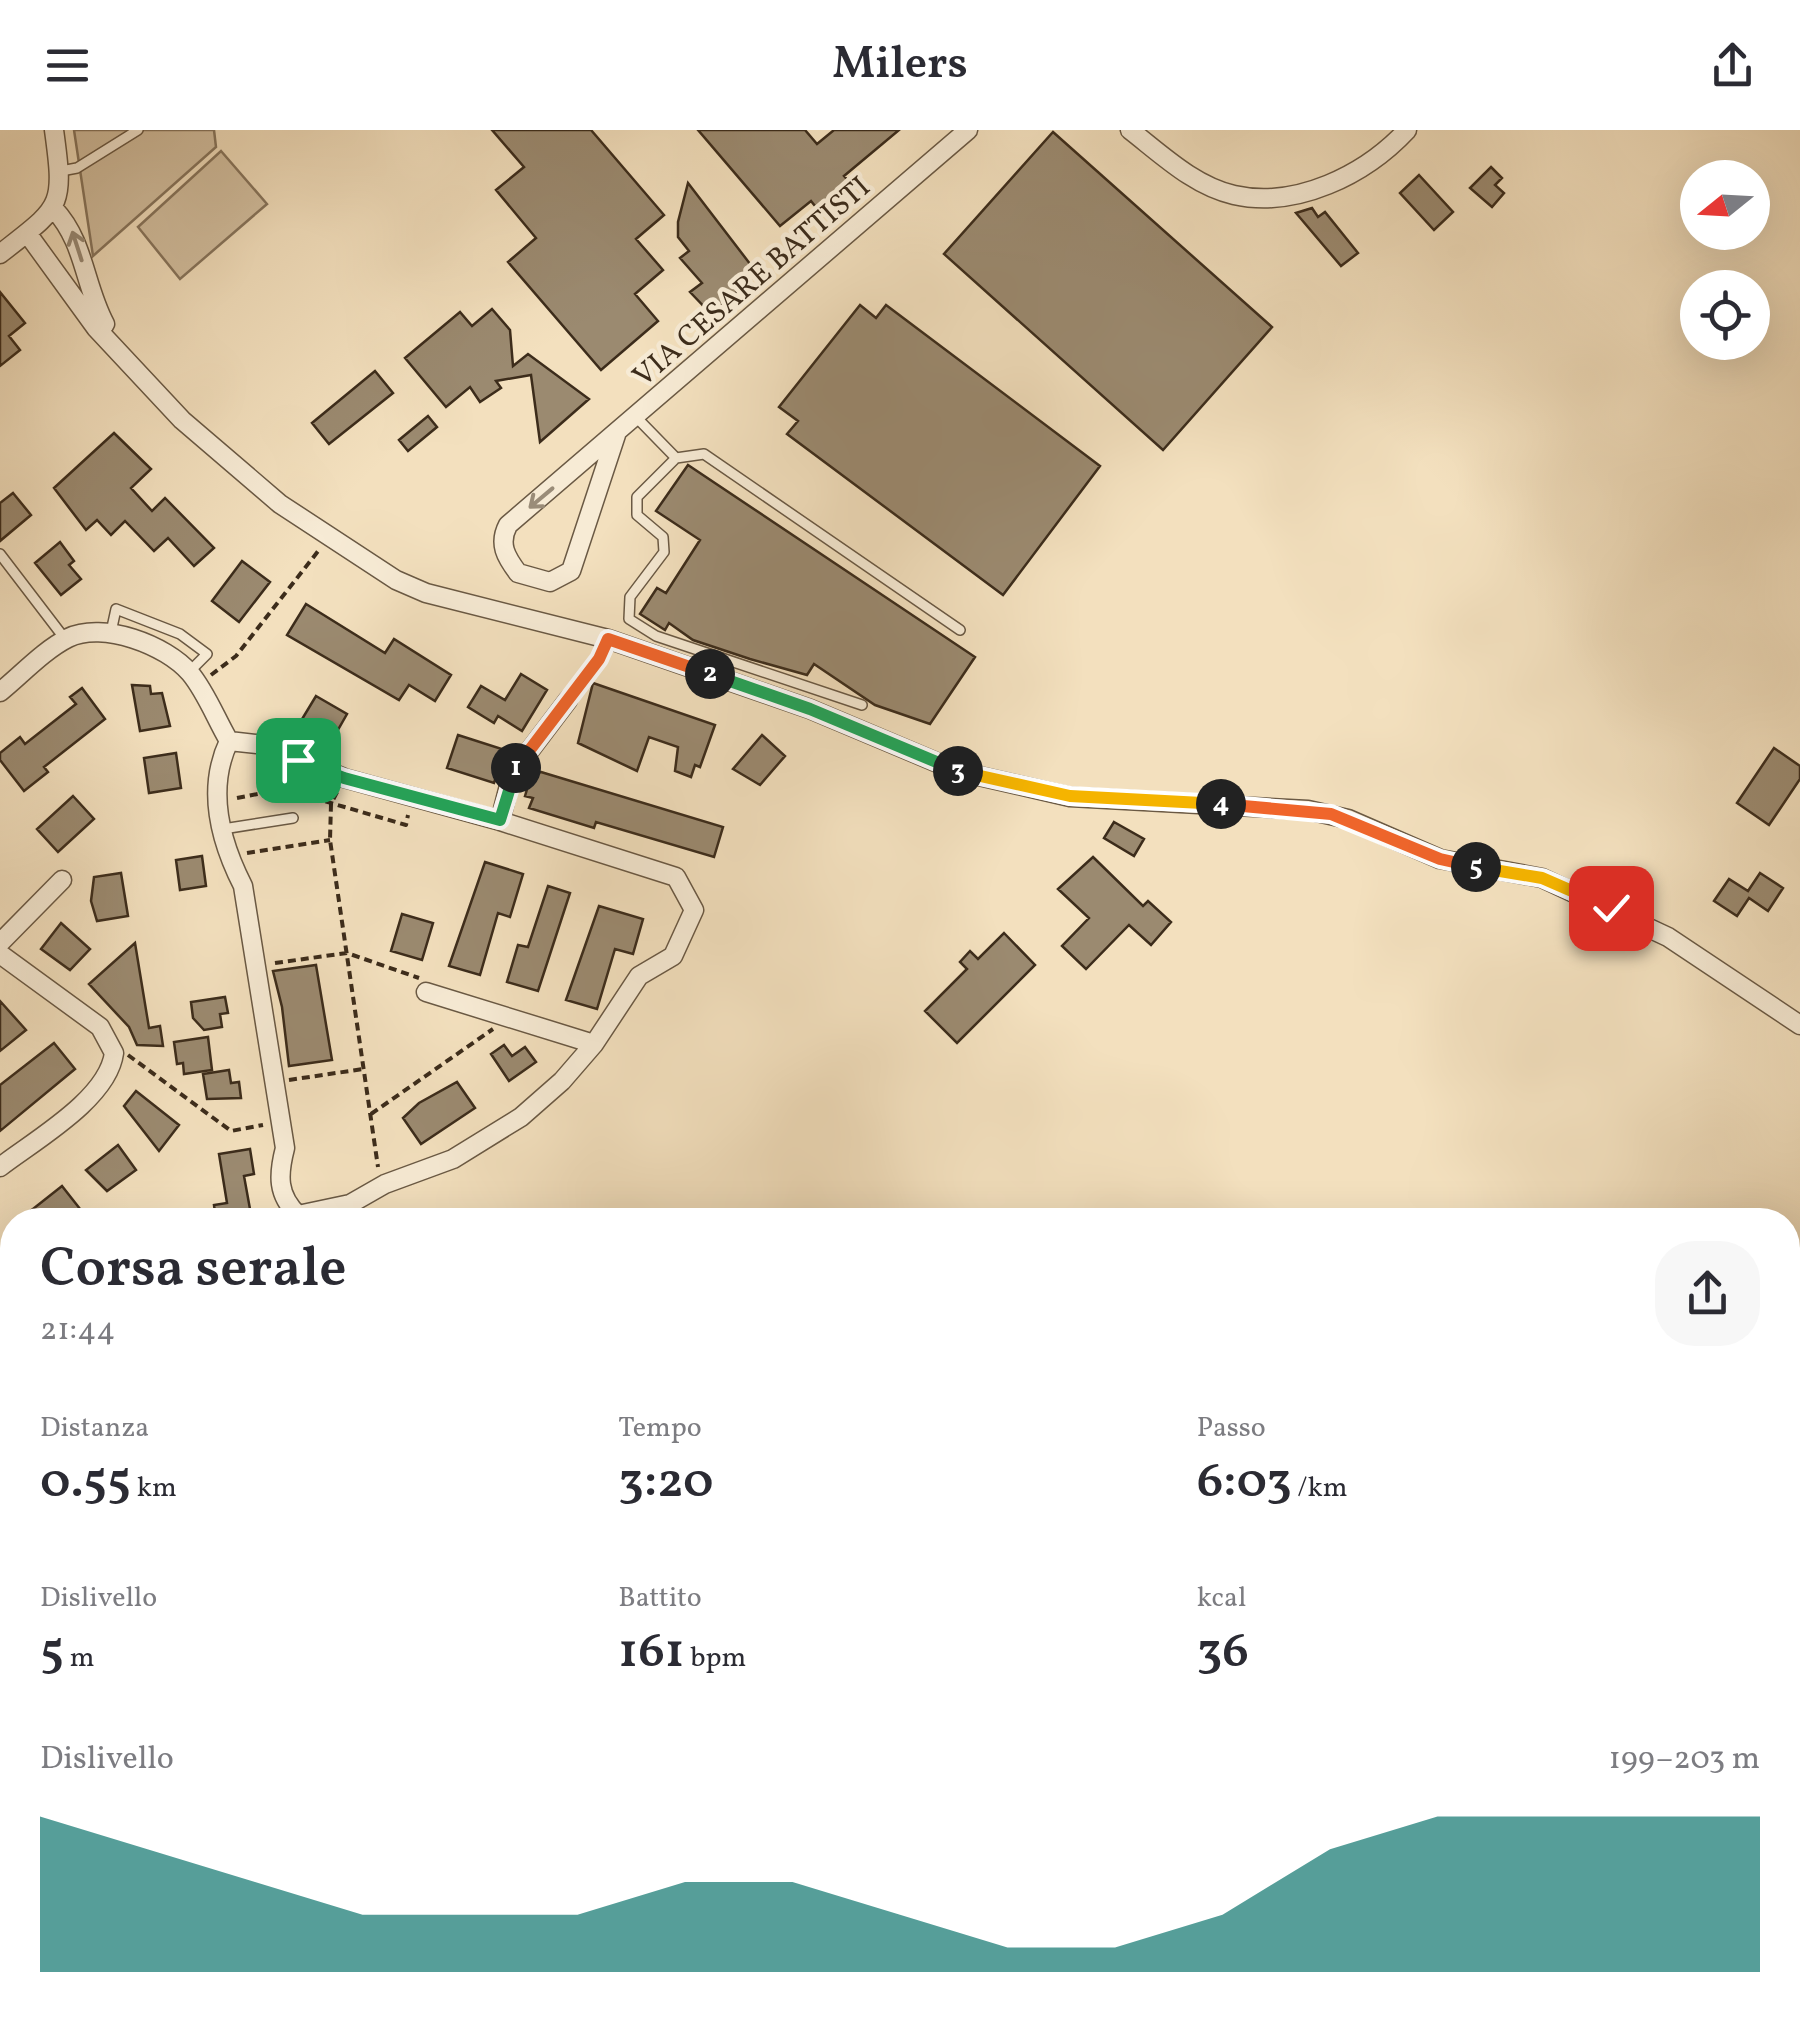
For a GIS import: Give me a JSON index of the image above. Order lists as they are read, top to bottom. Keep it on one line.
{"streets":{"street":["VIA CESARE BATTISTI"]},"north":"left","page":{"header":"Milers","pins":["2","1","3","4","5"],"heading":["Corsa serale","21:44"],"stats":[["Distanza","0.55 km"],["Tempo","3:20"],["Passo","6:03 /km"],["Dislivello","5 m"],["Battito","161 bpm"],["kcal","36"]],"chart":["Dislivello","199–203 m"]}}
